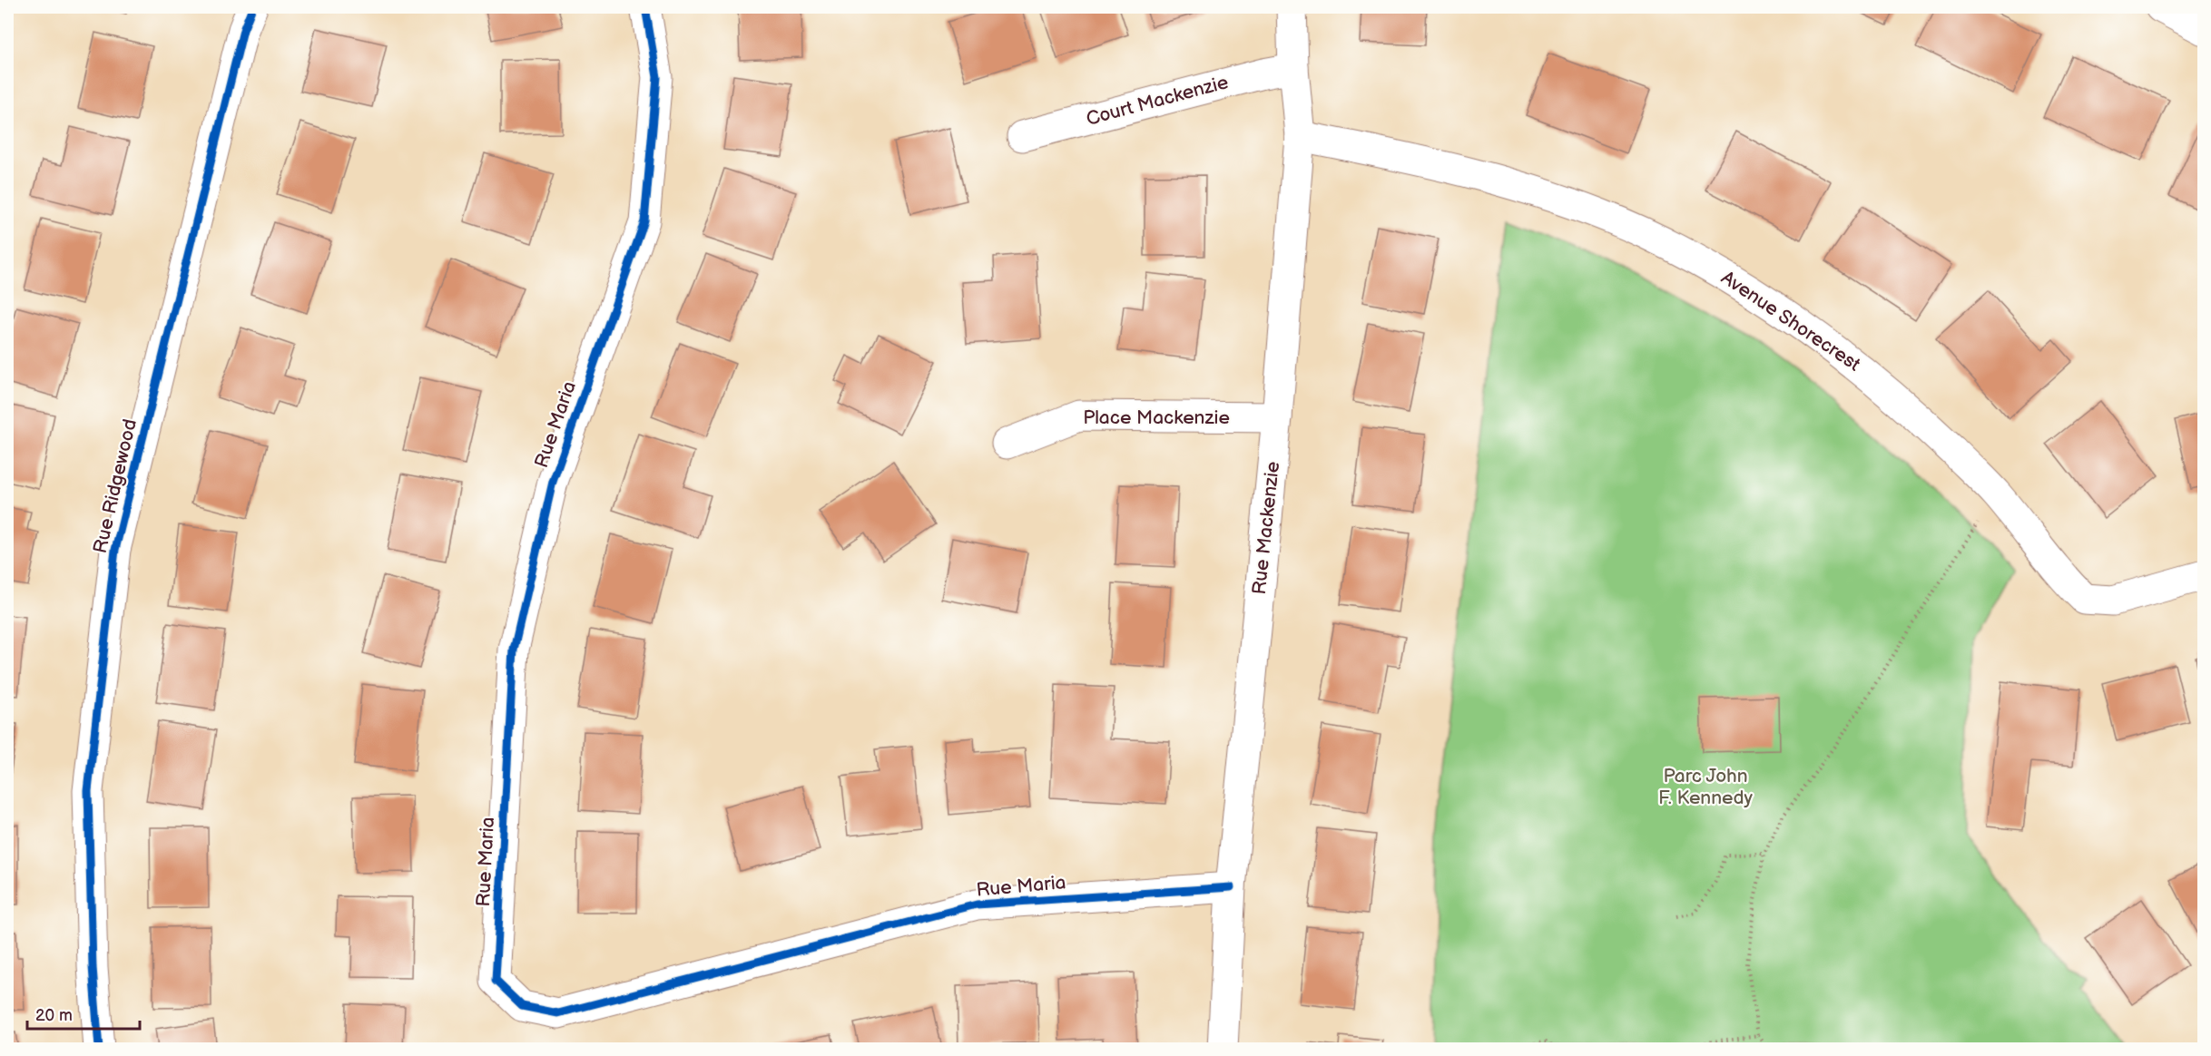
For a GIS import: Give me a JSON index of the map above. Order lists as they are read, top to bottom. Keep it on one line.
{"streets":{"street":["Court Mackenzie","Avenue Shorecrest","Place Mackenzie","Rue Maria","Rue Ridgewood","Rue Mackenzie"]},"crossings":[["Court Mackenzie","Rue Mackenzie"],["Avenue Shorecrest","Rue Mackenzie"],["Place Mackenzie","Rue Mackenzie"],["Rue Maria","Rue Mackenzie"]],"parks":["Parc John F. Kennedy"],"scale_bar":"20 m"}
